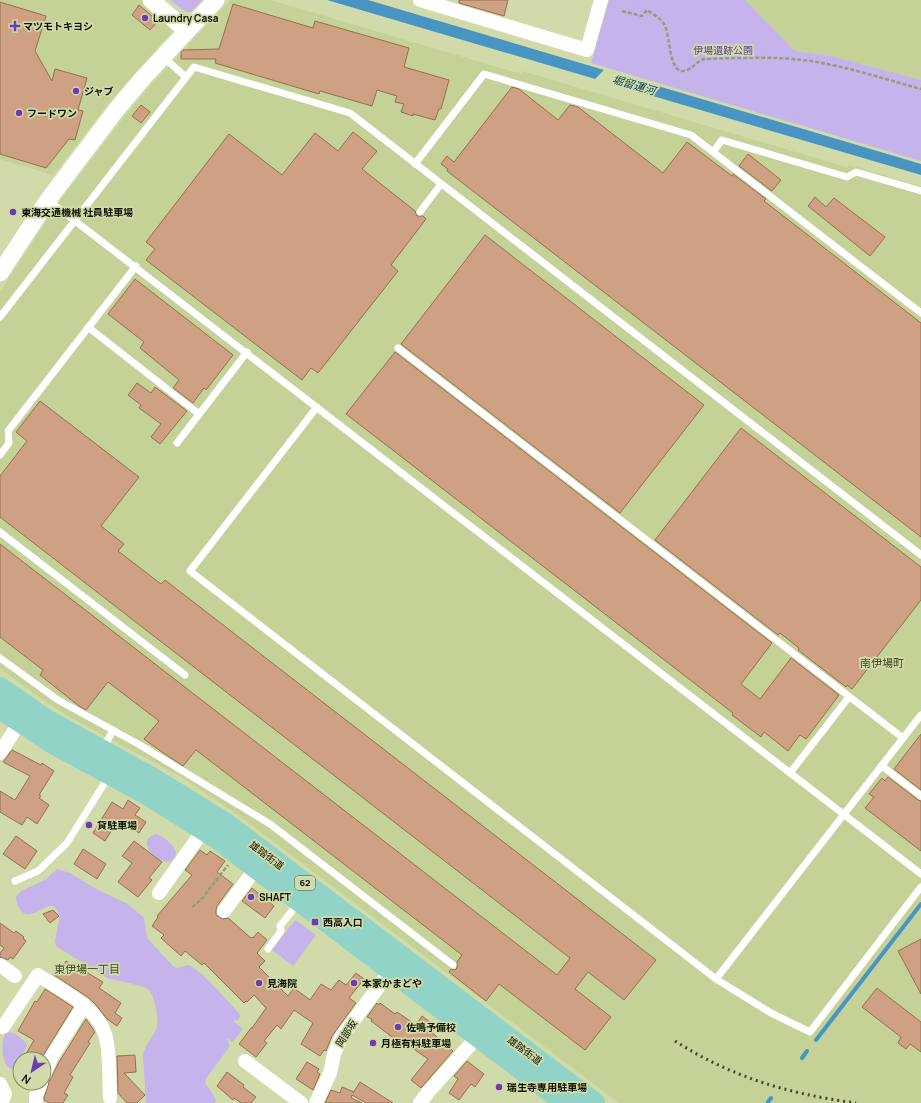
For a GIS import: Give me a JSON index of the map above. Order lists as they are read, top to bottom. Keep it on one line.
{"streets":{"main road":["雄踏街道","62"],"street":["岡部坂"]},"crossings":[["雄踏街道","岡部坂"]],"districts":["南伊場町","東伊場一丁目"],"water":["堀留運河"],"parks":["伊場遺跡公園"],"places":{"other":["Laundry Casa","ジャブ","フードワン","東海交通機械 社員駐車場","貸駐車場","SHAFT","見海院","本家かまどや","佐鳴予備校","月極有料駐車場","瑞生寺専用駐車場"],"health":["マツモトキヨシ"],"transit":["西高入口"]},"north":"bottom left"}
